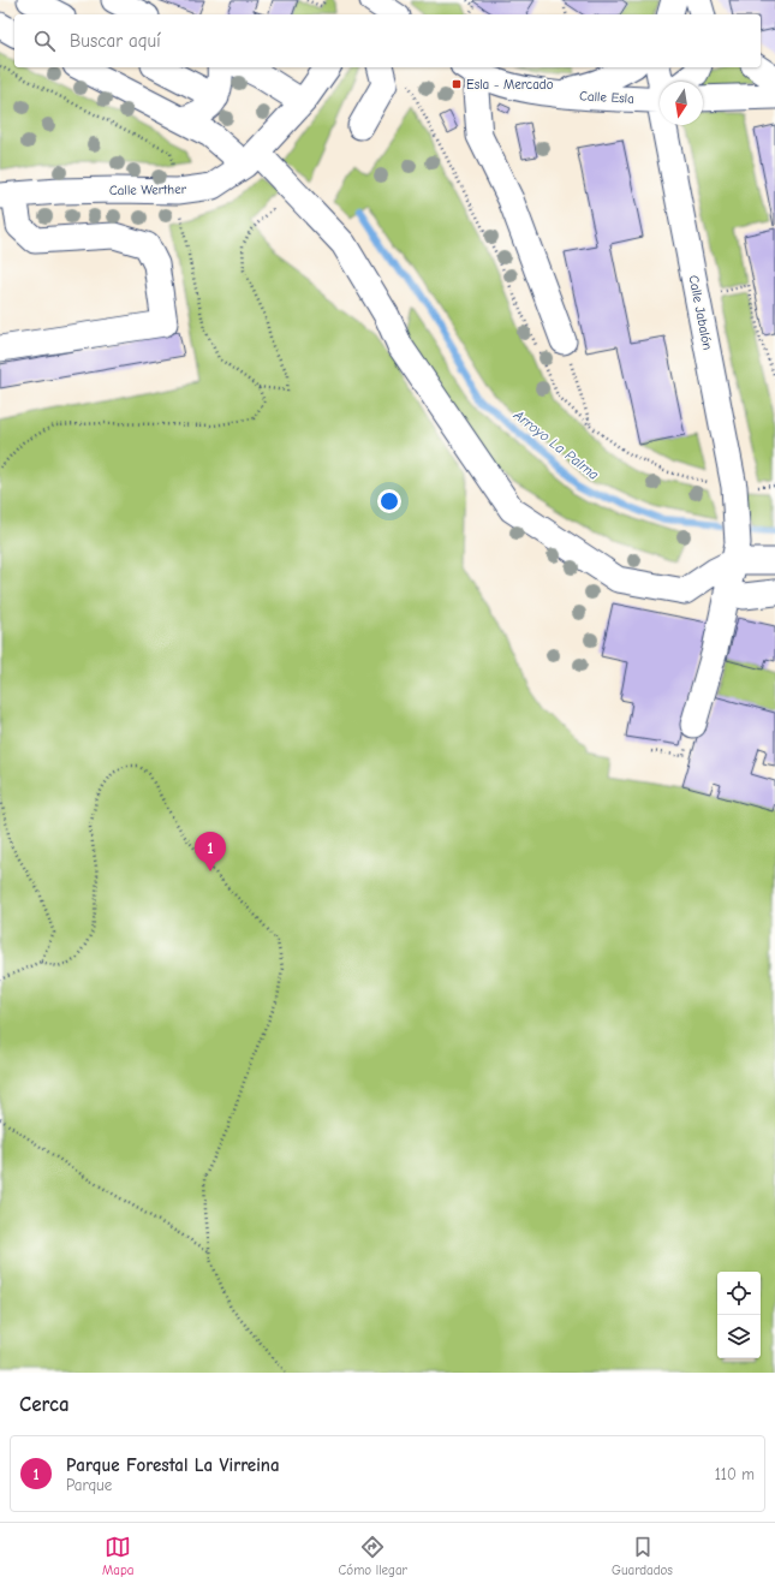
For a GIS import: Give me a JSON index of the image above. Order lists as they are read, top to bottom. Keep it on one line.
{"streets":{"street":["Calle Esla","Calle Werther","Calle Jabalón"]},"water":["Arroyo La Palma"],"places":{"transit":["Esla - Mercado"]},"north":"bottom","page":{"search":"Buscar aquí","pins":"1","heading":"Cerca","list":[{"mark":"1","name":"Parque Forestal La Virreina","note":"Parque","value":"110 m"}],"nav":["Mapa","Cómo llegar","Guardados"]}}
